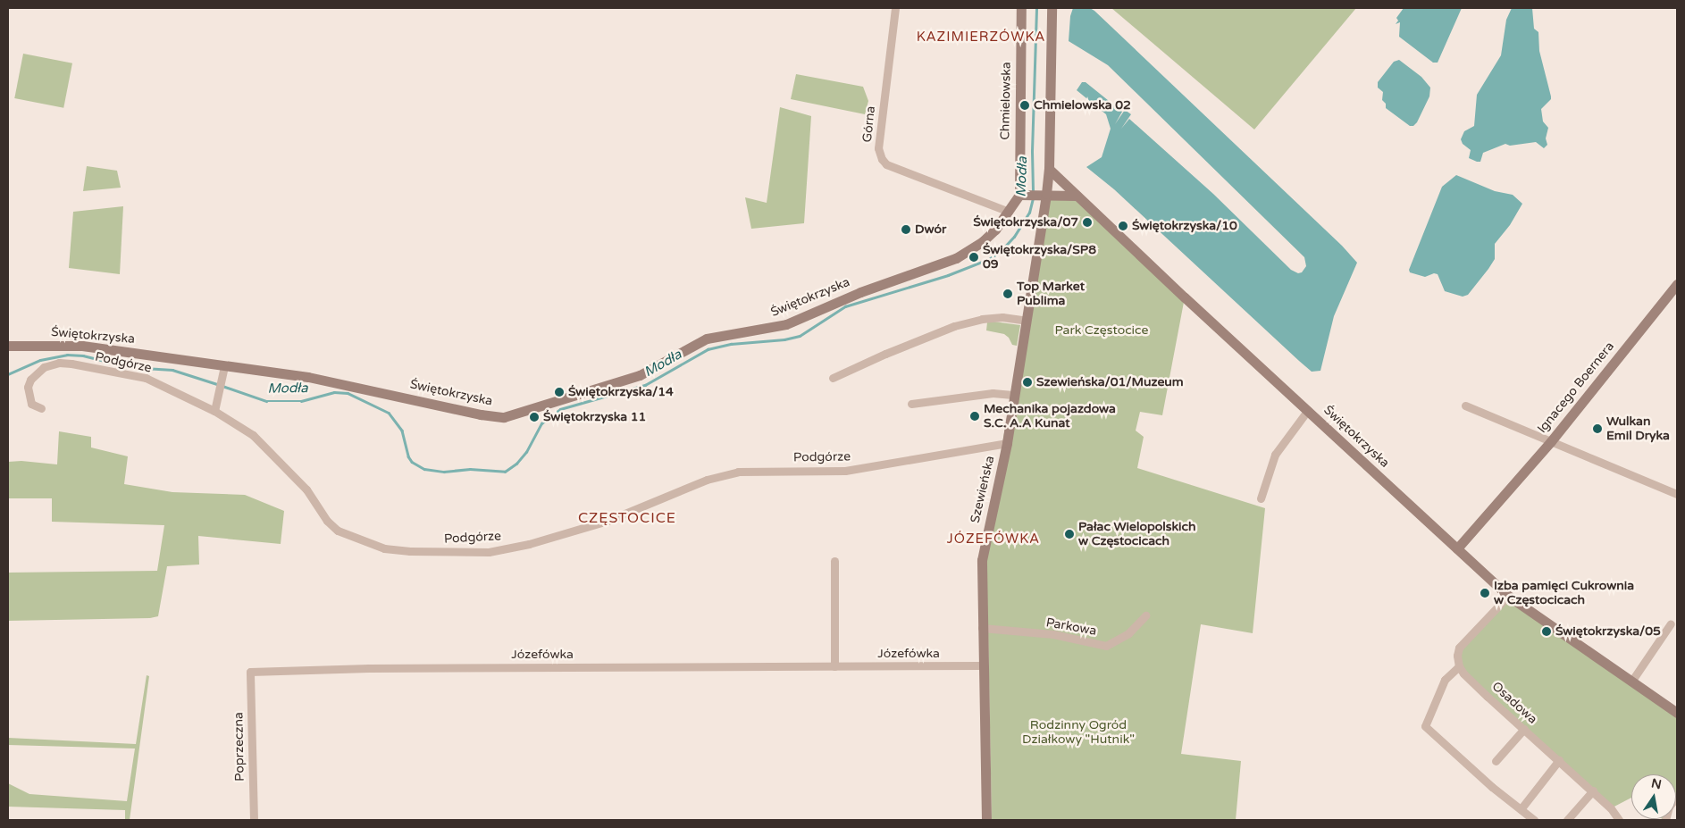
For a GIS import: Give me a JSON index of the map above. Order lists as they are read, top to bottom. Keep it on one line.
{"streets":{"street":["Chmielowska","Górna","Świętokrzyska","Podgórze","Ignacego Boernera","Szewieńska","Parkowa","Józefówka","Osadowa","Poprzeczna"]},"crossings":[["Chmielowska","Świętokrzyska"],["Chmielowska","Szewieńska"],["Górna","Świętokrzyska"],["Świętokrzyska","Ignacego Boernera"],["Świętokrzyska","Szewieńska"],["Podgórze","Szewieńska"],["Szewieńska","Parkowa"],["Szewieńska","Józefówka"],["Józefówka","Poprzeczna"]],"districts":["KAZIMIERZÓWKA","CZĘSTOCICE","JÓZEFÓWKA"],"water":["Modła"],"parks":["Park Częstocice","Rodzinny Ogród Działkowy \"Hutnik\""],"places":["Chmielowska 02","Świętokrzyska/07","Świętokrzyska/10","Dwór","Świętokrzyska/SP8 09","Top Market Publima","Szewieńska/01/Muzeum","Świętokrzyska/14","Mechanika pojazdowa S.C. A.A Kunat","Świętokrzyska 11","Wulkan Emil Dryka","Pałac Wielopolskich w Częstocicach","Izba pamięci Cukrownia w Częstocicach","Świętokrzyska/05"],"north":"top"}
